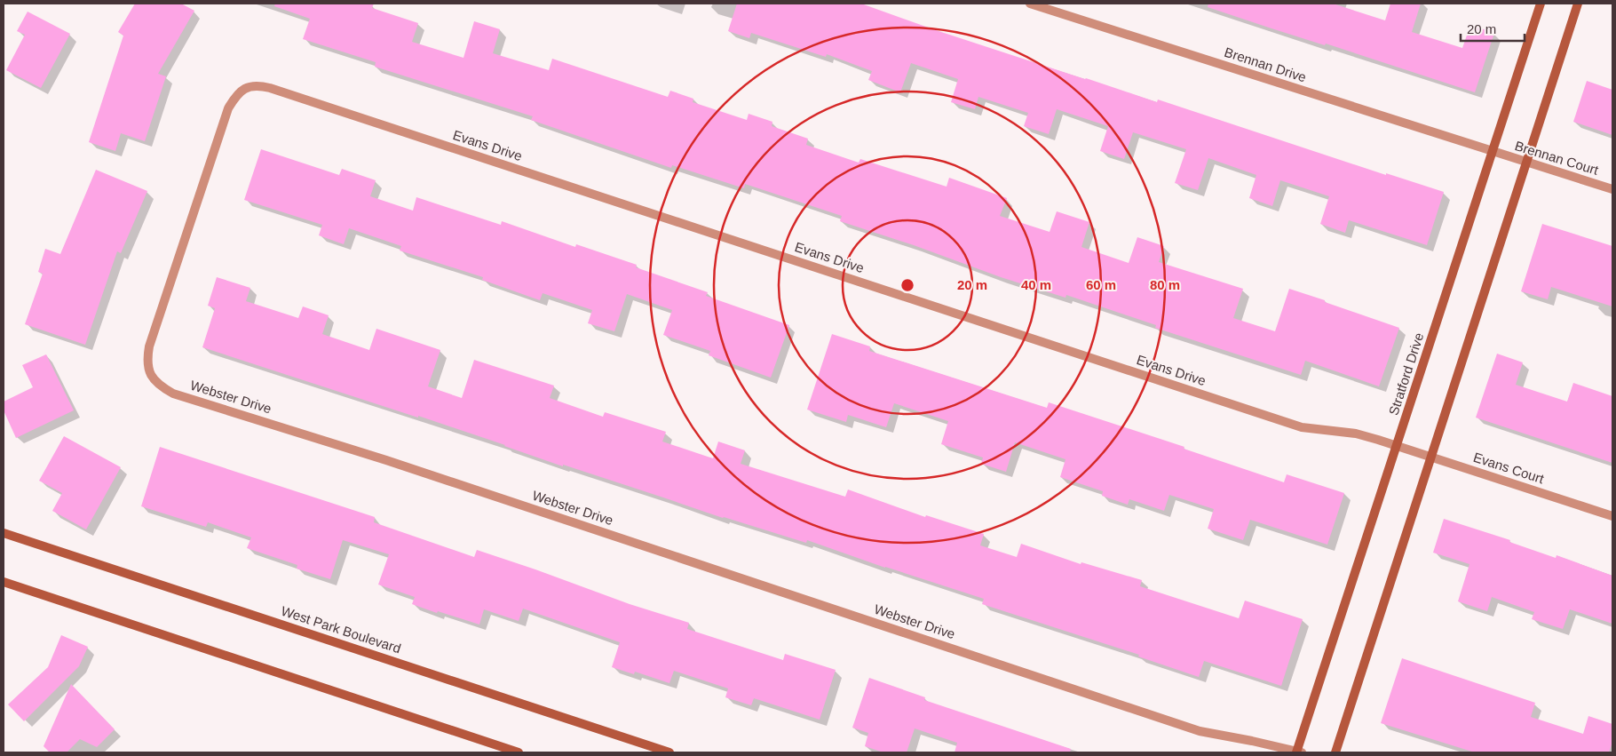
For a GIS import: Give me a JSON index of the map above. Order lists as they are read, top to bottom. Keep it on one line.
{"streets":{"street":["Brennan Drive","Evans Drive","Brennan Court","Stratford Drive","Webster Drive","Evans Court","West Park Boulevard"]},"crossings":[["Brennan Drive","Brennan Court"],["Brennan Drive","Stratford Drive"],["Evans Drive","Stratford Drive"],["Evans Drive","Webster Drive"],["Evans Drive","Evans Court"],["Brennan Court","Stratford Drive"],["Stratford Drive","Webster Drive"],["Stratford Drive","Evans Court"]],"scale_bar":"20 m","rings":["20 m","40 m","60 m","80 m"]}
